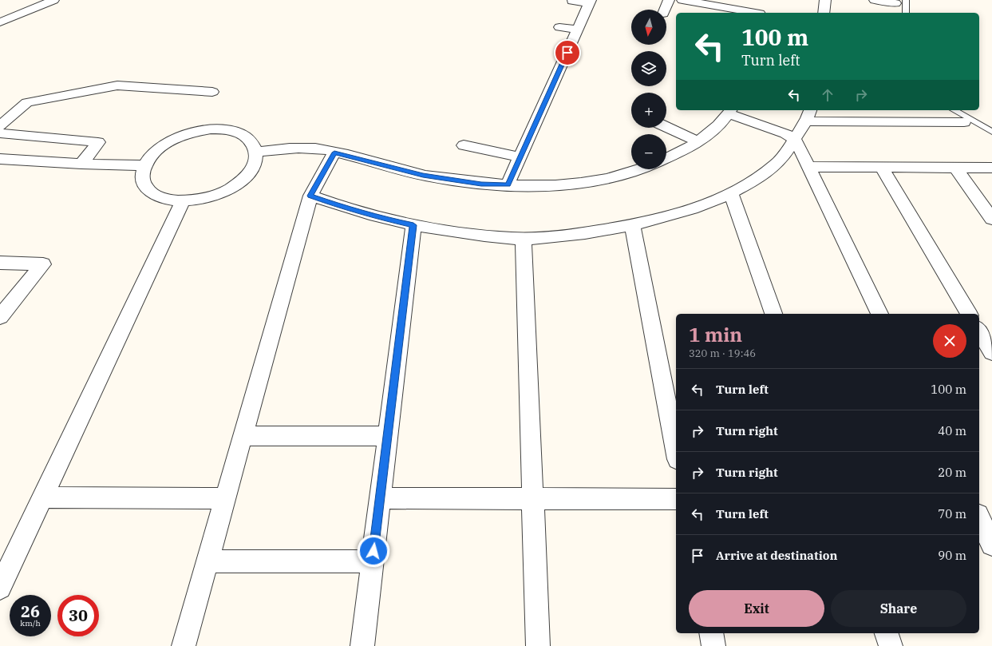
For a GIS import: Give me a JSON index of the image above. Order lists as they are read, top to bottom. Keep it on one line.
{"north":"bottom","page":{"map_buttons":["+","−"],"turn":["100 m","Turn left"],"heading":["1 min","320 m · 19:46"],"list":[{"name":"Turn left","value":"100 m"},{"name":"Turn right","value":"40 m"},{"name":"Turn right","value":"20 m"},{"name":"Turn left","value":"70 m"},{"name":"Arrive at destination","value":"90 m"}],"buttons":["Exit","Share"],"speed":"26 km/h","limit":"30"}}
